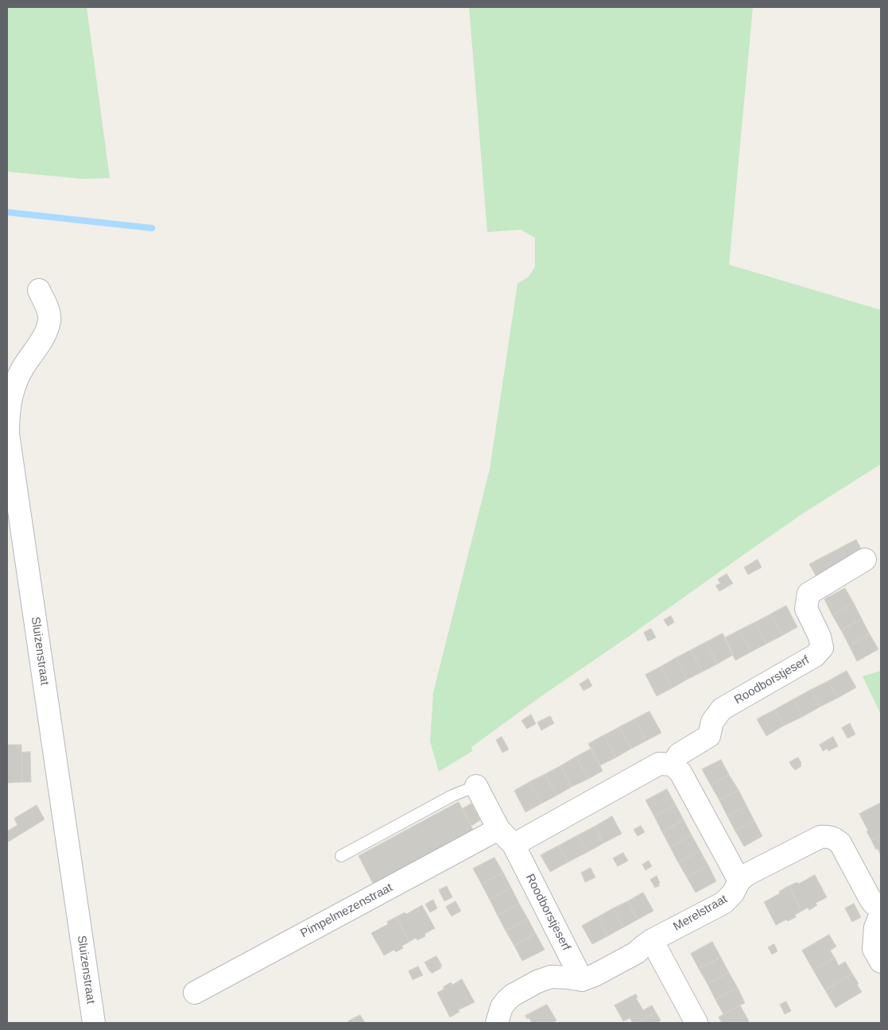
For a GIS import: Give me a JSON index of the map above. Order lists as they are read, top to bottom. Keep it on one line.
{"streets":{"street":["Sluizenstraat","Roodborstjeserf","Pimpelmezenstraat","Merelstraat"]},"crossings":[["Roodborstjeserf","Pimpelmezenstraat"],["Roodborstjeserf","Merelstraat"]]}
